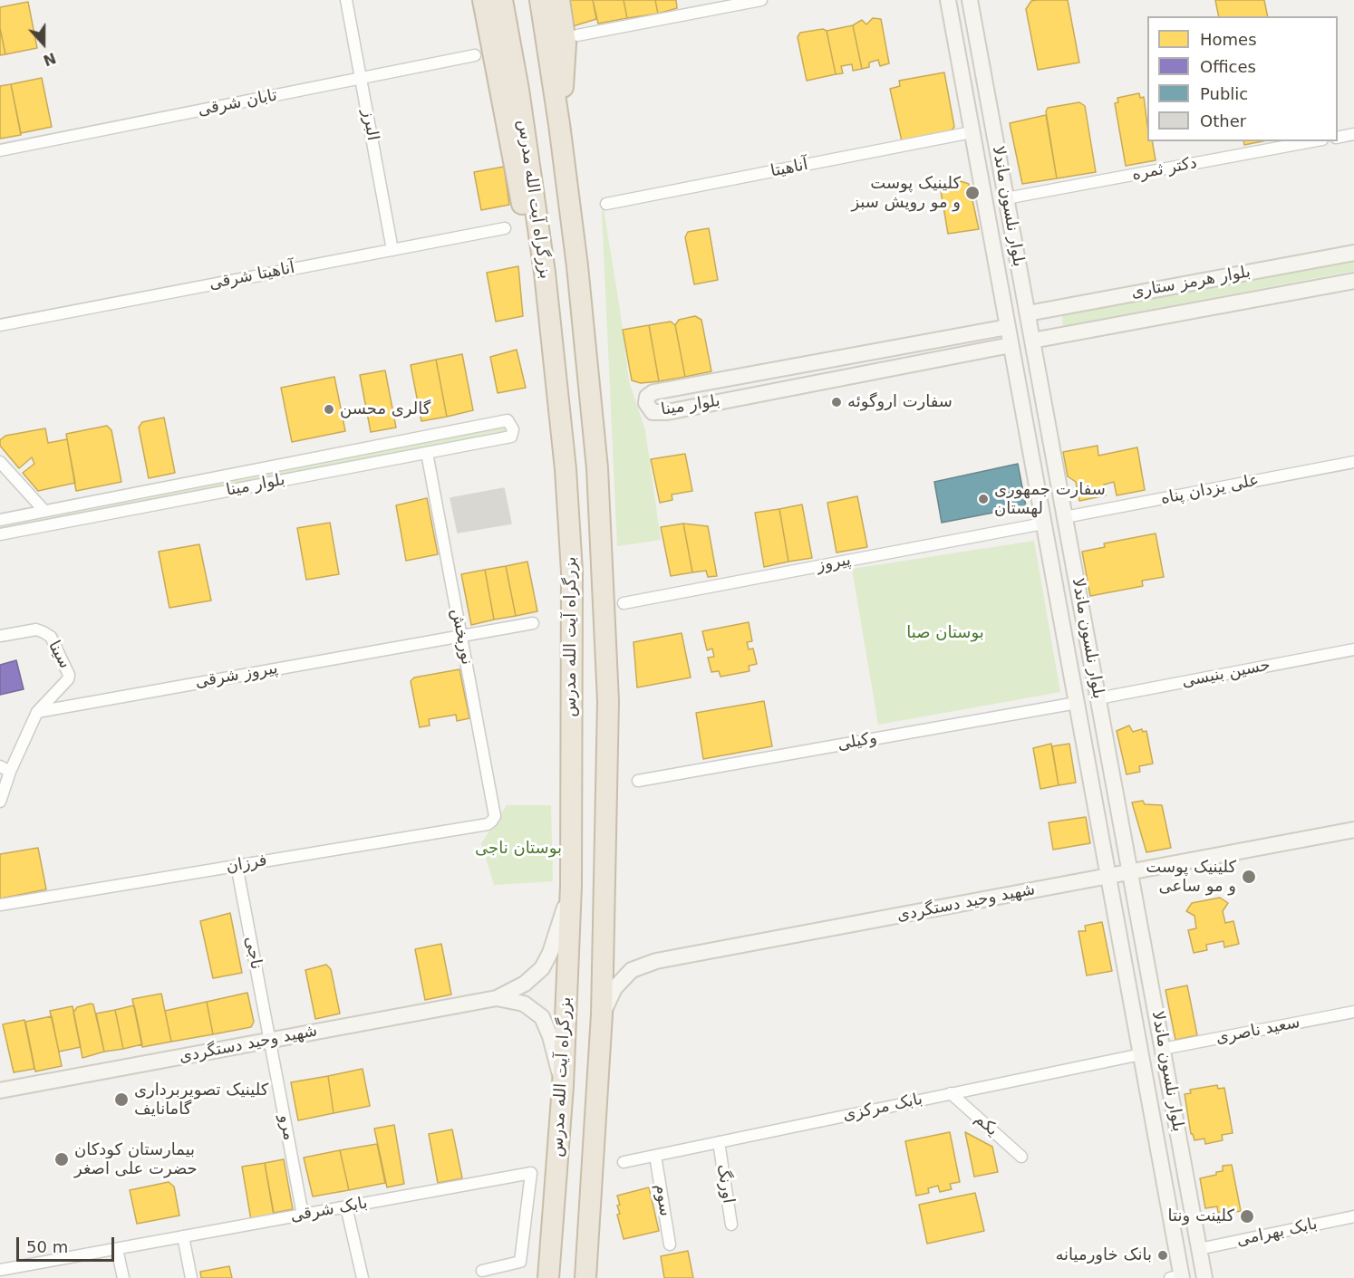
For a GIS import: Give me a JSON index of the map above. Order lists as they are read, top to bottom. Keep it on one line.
{"streets":{"highway":["بزرگراه آیت الله مدرس"],"main road":["بلوار نلسون ماندلا","بلوار هرمز ستاری","بلوار مینا","شهید وحید دستگردی"],"street":["تابان شرقی","البرز","آناهیتا","دکتر ثمره","آناهیتا شرقی","علی یزدان پناه","پیروز","نوربخش","سینا","حسین بنیسی","پیروز شرقی","وكيلی","فرزان","ناجی","سعید ناصری","بابک مرکزی","یکم","مرو","اورنگ","سوم","بابک شرقی","بابک بهرامی"]},"crossings":[["تابان شرقی","البرز"],["البرز","آناهیتا شرقی"],["آناهیتا","بلوار نلسون ماندلا"],["دکتر ثمره","بلوار نلسون ماندلا"],["بزرگراه آیت الله مدرس","شهید وحید دستگردی"],["بلوار نلسون ماندلا","بلوار هرمز ستاری"],["بلوار نلسون ماندلا","بلوار مینا"],["بلوار نلسون ماندلا","علی یزدان پناه"],["بلوار نلسون ماندلا","پیروز"],["بلوار نلسون ماندلا","حسین بنیسی"],["بلوار نلسون ماندلا","وكيلی"],["بلوار نلسون ماندلا","شهید وحید دستگردی"],["بلوار نلسون ماندلا","سعید ناصری"],["بلوار نلسون ماندلا","بابک مرکزی"],["بلوار نلسون ماندلا","بابک بهرامی"],["بلوار مینا","نوربخش"],["نوربخش","پیروز شرقی"],["نوربخش","فرزان"],["سینا","پیروز شرقی"],["فرزان","ناجی"],["شهید وحید دستگردی","ناجی"],["شهید وحید دستگردی","مرو"],["ناجی","مرو"],["بابک مرکزی","یکم"],["بابک مرکزی","اورنگ"],["بابک مرکزی","سوم"],["مرو","بابک شرقی"]],"parks":["بوستان صبا","بوستان ناجی"],"places":["کلینیک پوست و مو رویش سبز","سفارت اروگوئه","گالری محسن","سفارت جمهوری لهستان","کلینیک پوست و مو ساعی","کلینیک تصویربرداری گامانایف","بیمارستان کودکان حضرت علی اصغر","کلینت ونتا","بانک خاورمیانه"],"legend":["Homes","Offices","Public","Other"],"scale_bar":"50 m","north":"bottom"}
